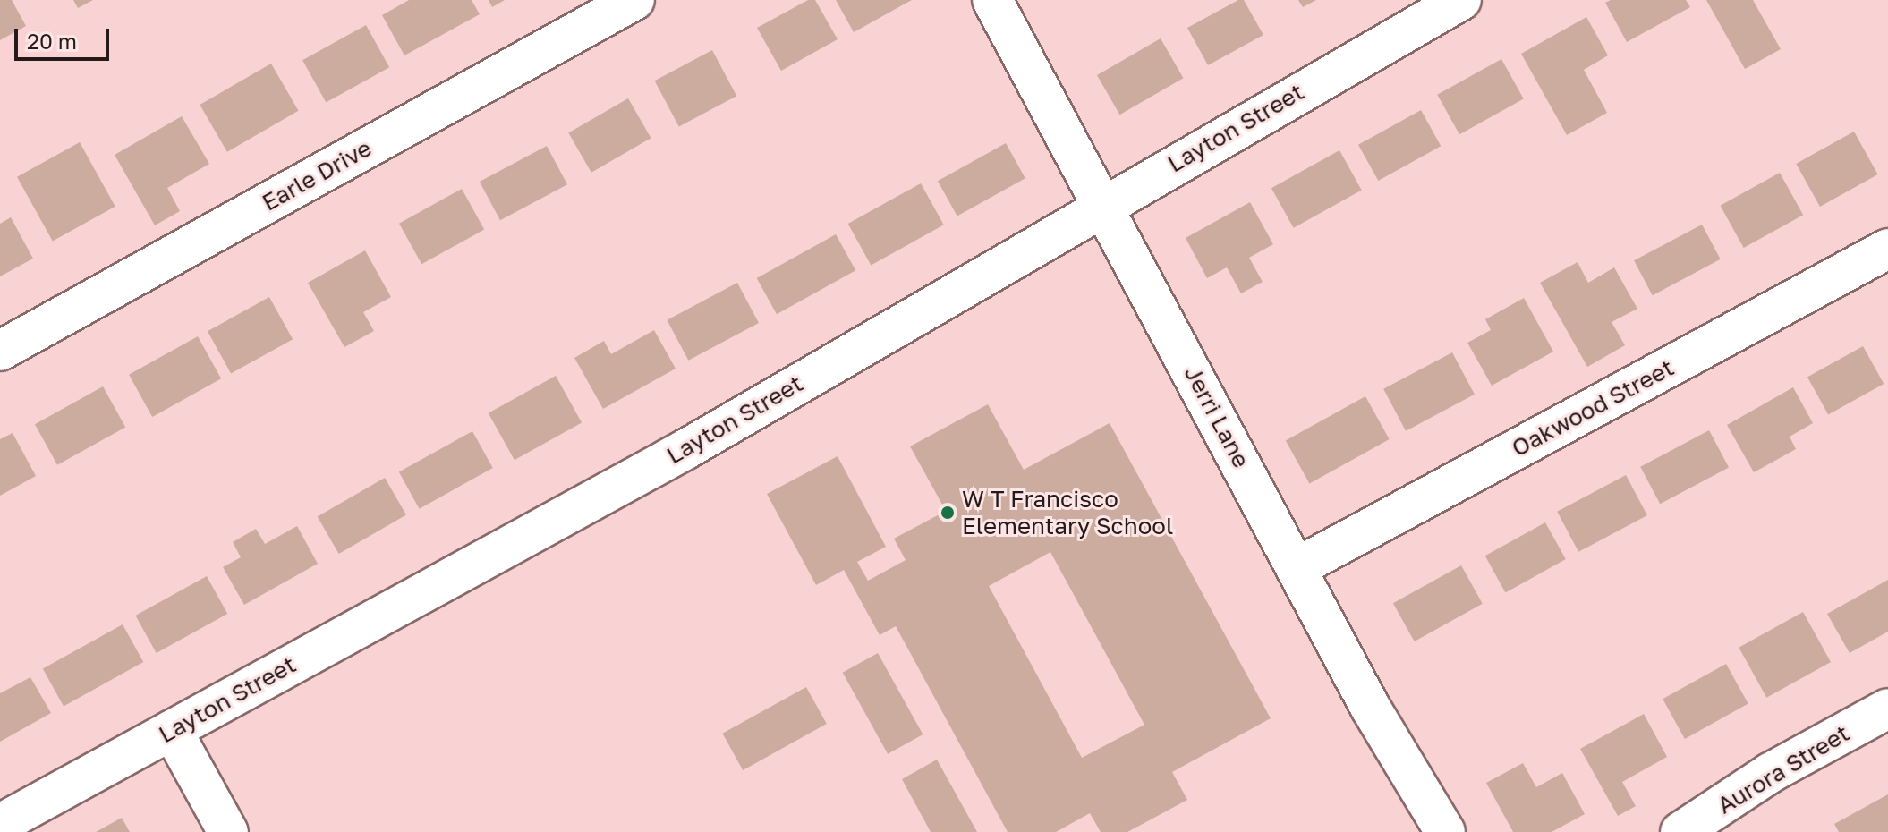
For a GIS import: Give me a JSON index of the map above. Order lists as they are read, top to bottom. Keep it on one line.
{"streets":{"street":["Layton Street","Earle Drive","Oakwood Street","Jerri Lane","Aurora Street"]},"crossings":[["Layton Street","Jerri Lane"],["Oakwood Street","Jerri Lane"]],"places":["W T Francisco Elementary School"],"scale_bar":"20 m"}
